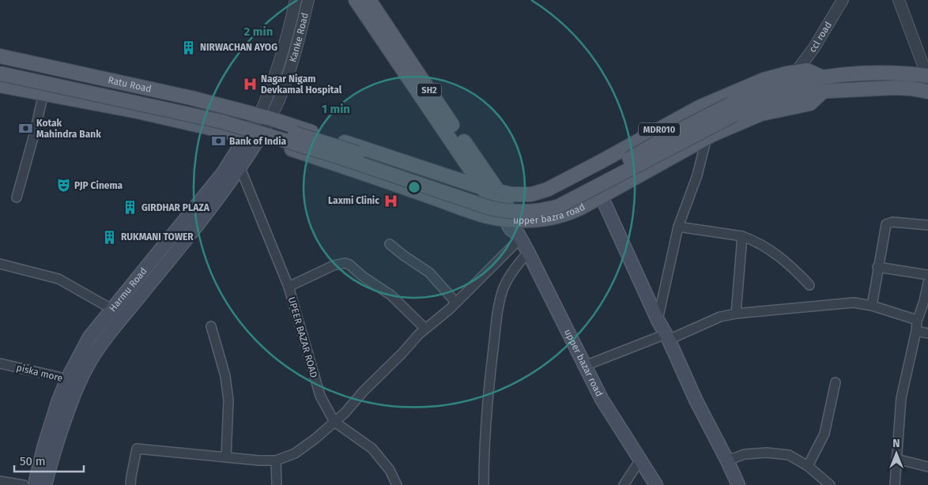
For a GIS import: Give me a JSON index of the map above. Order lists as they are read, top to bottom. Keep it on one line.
{"streets":{"main road":["Ratu Road","SH2","MDR010","upper bazra road","Harmu Road","upper bazar road"],"street":["ccl road","Kanke Road","UPEER BAZAR ROAD","piska more"]},"crossings":[["ccl road","upper bazra road"],["Kanke Road","Ratu Road"],["Kanke Road","upper bazra road"],["Kanke Road","Harmu Road"],["Ratu Road","upper bazra road"],["Ratu Road","Harmu Road"],["SH2","upper bazra road"],["SH2","upper bazar road"],["upper bazra road","Harmu Road"],["upper bazra road","upper bazar road"],["Harmu Road","UPEER BAZAR ROAD"],["Harmu Road","piska more"]],"places":{"building":["NIRWACHAN AYOG","GIRDHAR PLAZA","RUKMANI TOWER"],"hospital":["Nagar Nigam Devkamal Hospital","Laxmi Clinic"],"bank":["Kotak Mahindra Bank","Bank of India"],"theatre":["PJP Cinema"]},"scale_bar":"50 m","north":"top","rings":["2 min","1 min"]}
